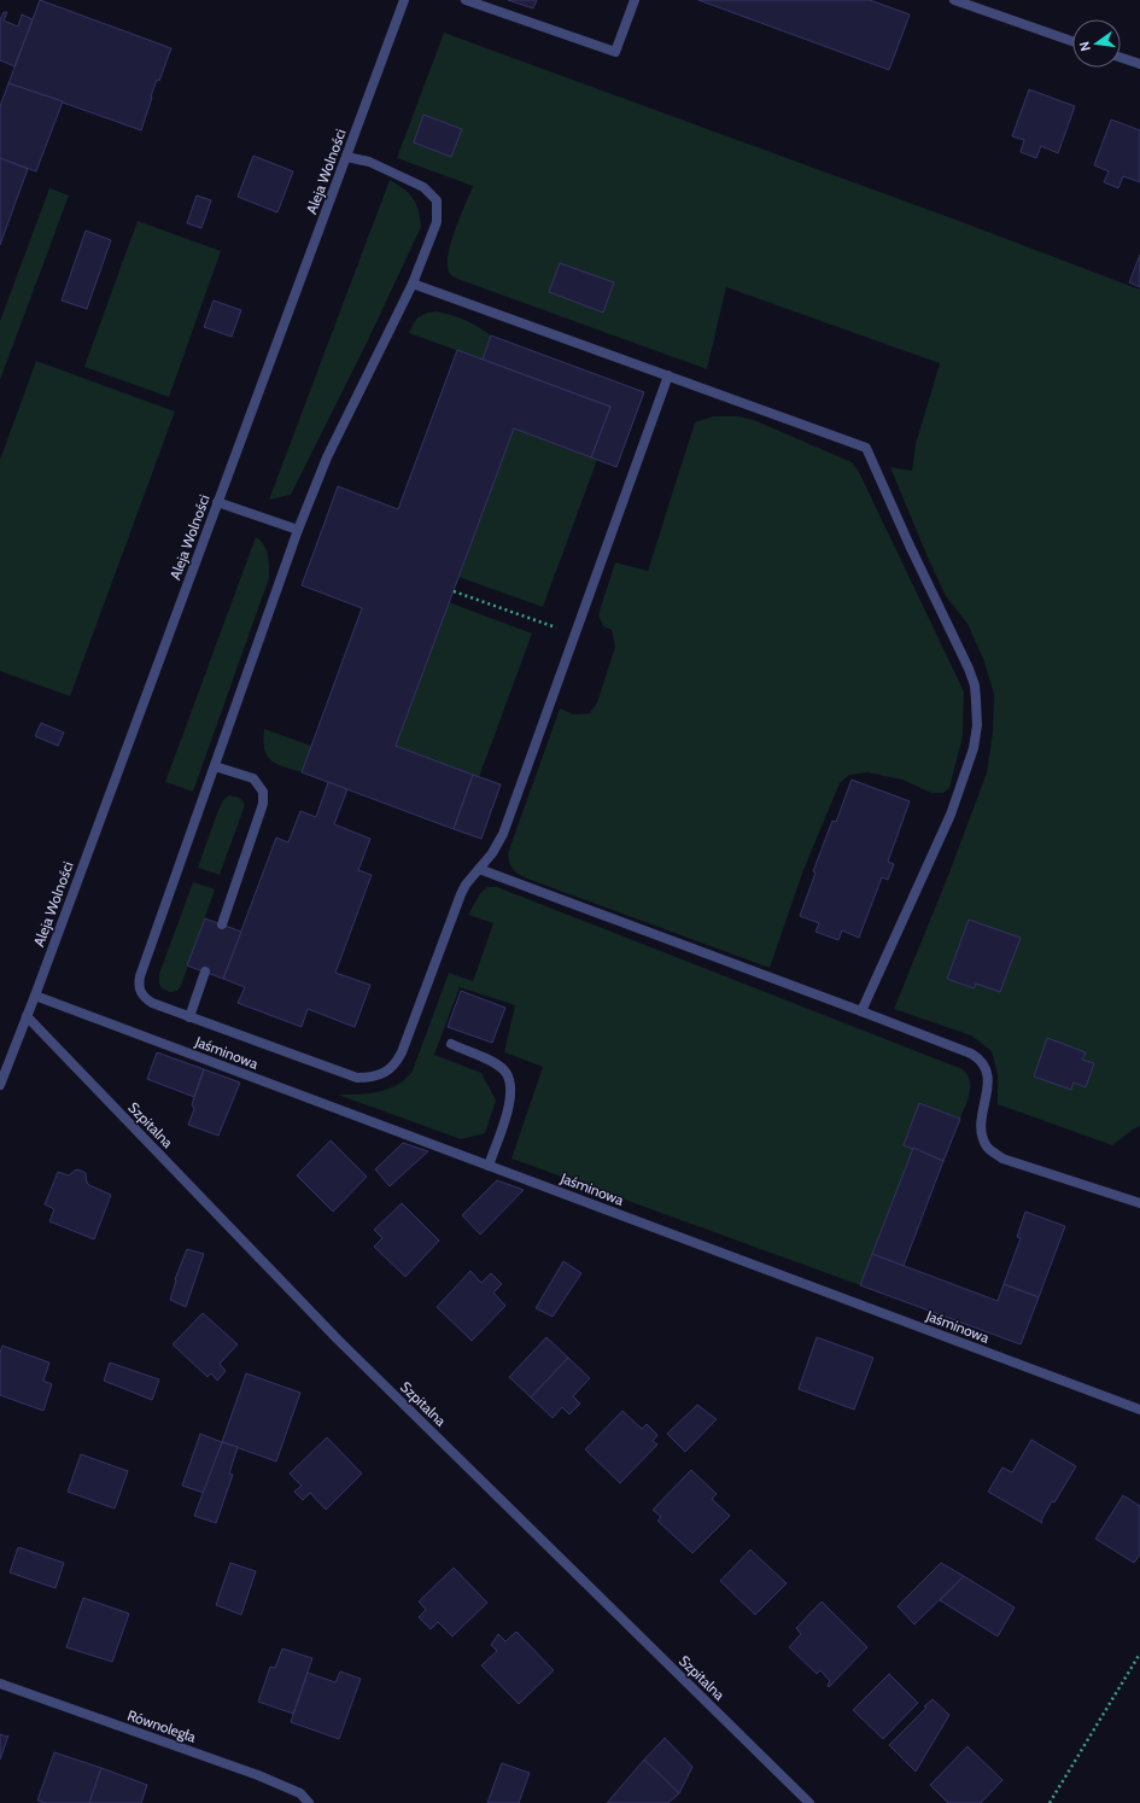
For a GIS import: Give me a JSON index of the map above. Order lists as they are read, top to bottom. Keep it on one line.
{"streets":{"street":["Aleja Wolności","Jaśminowa","Szpitalna","Równoległa"]},"crossings":[["Aleja Wolności","Jaśminowa"],["Aleja Wolności","Szpitalna"]],"north":"left"}
